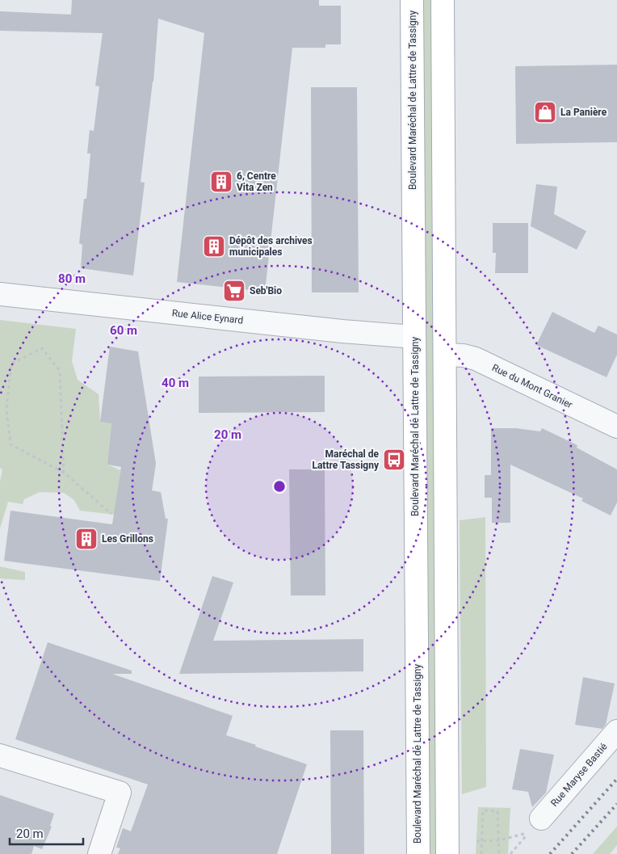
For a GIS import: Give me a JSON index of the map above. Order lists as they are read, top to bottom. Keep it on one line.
{"streets":{"main road":["Boulevard Maréchal de Lattre de Tassigny"],"street":["Rue Alice Eynard","Rue du Mont Granier","Rue Maryse Bastié"]},"crossings":[["Boulevard Maréchal de Lattre de Tassigny","Rue Alice Eynard"]],"places":{"shop":["La Panière"],"building":["6, Centre Vita Zen","Dépôt des archives municipales","Les Grillons"],"supermarket":["Seb'Bio"],"bus stop":["Maréchal de Lattre Tassigny"]},"scale_bar":"20 m","rings":["80 m","60 m","40 m","20 m"]}
